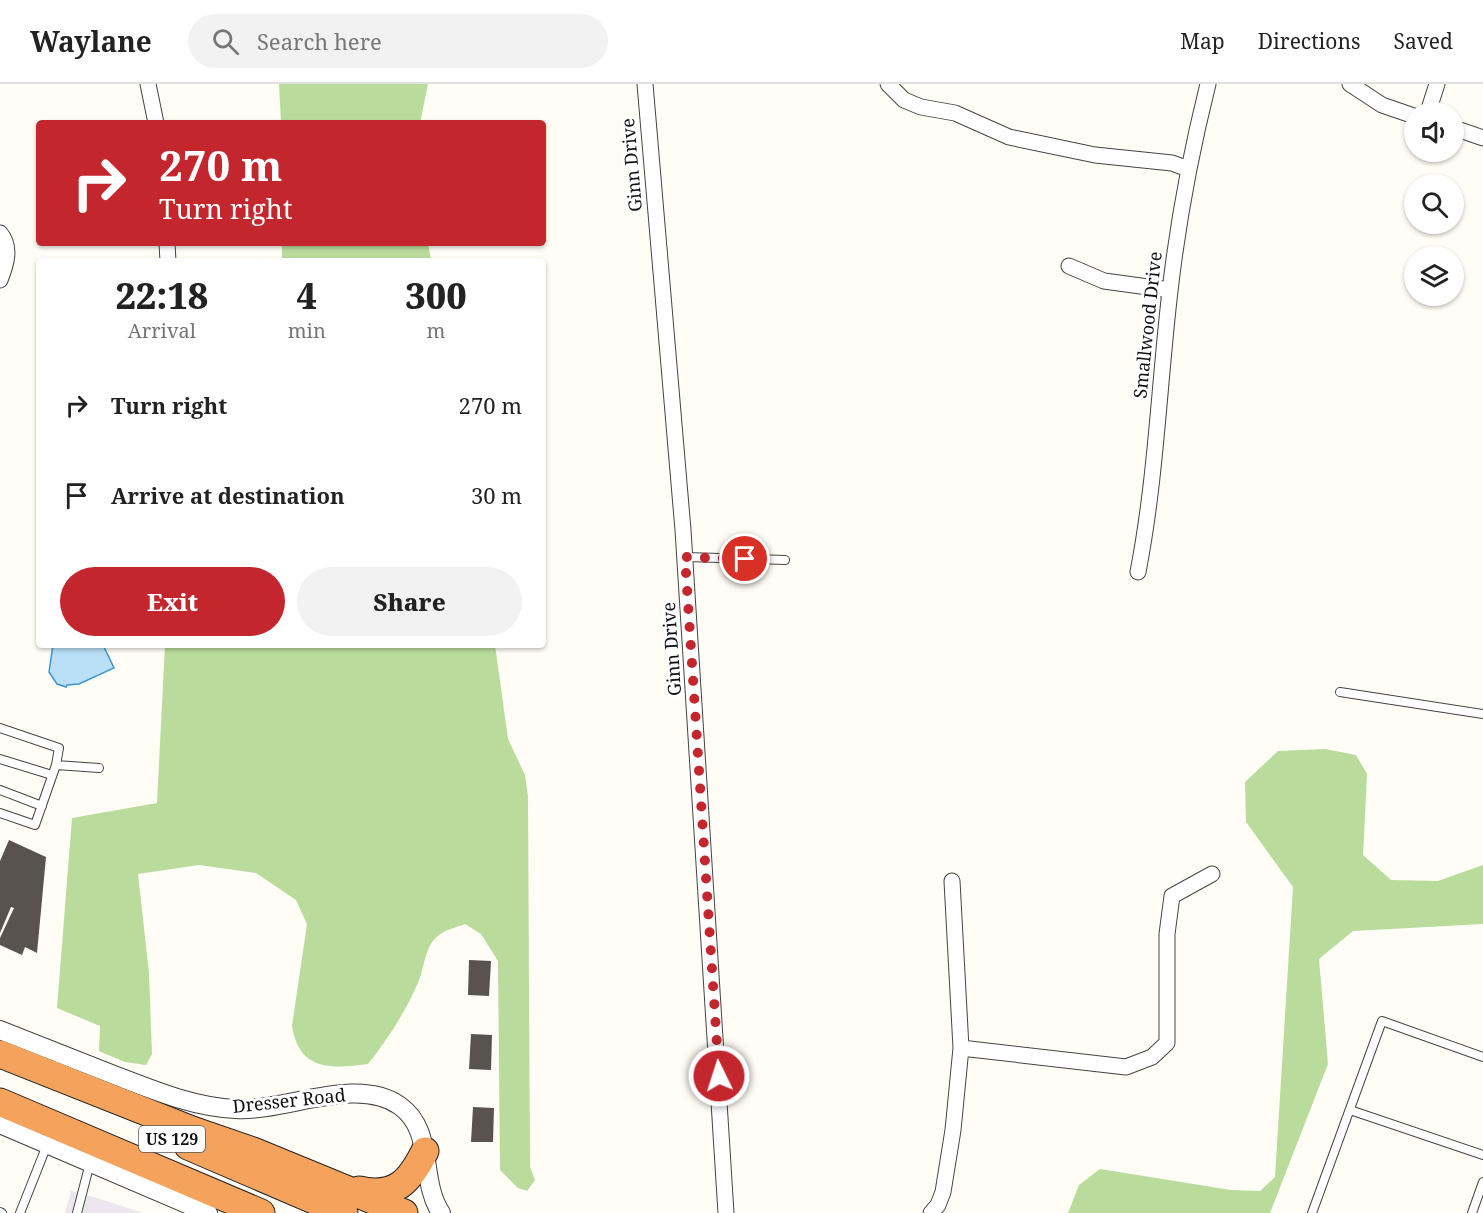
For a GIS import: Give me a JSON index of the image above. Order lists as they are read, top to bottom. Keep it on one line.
{"streets":{"highway":["US 129"],"street":["Ginn Drive","Smallwood Drive","Dresser Road"]},"page":{"header":"Waylane","search":"Search here","nav":["Map","Directions","Saved"],"turn":["270 m","Turn right"],"eta":["22:18","Arrival","4","min","300","m"],"list":[{"name":"Turn right","value":"270 m"},{"name":"Arrive at destination","value":"30 m"}],"buttons":["Exit","Share"]}}
